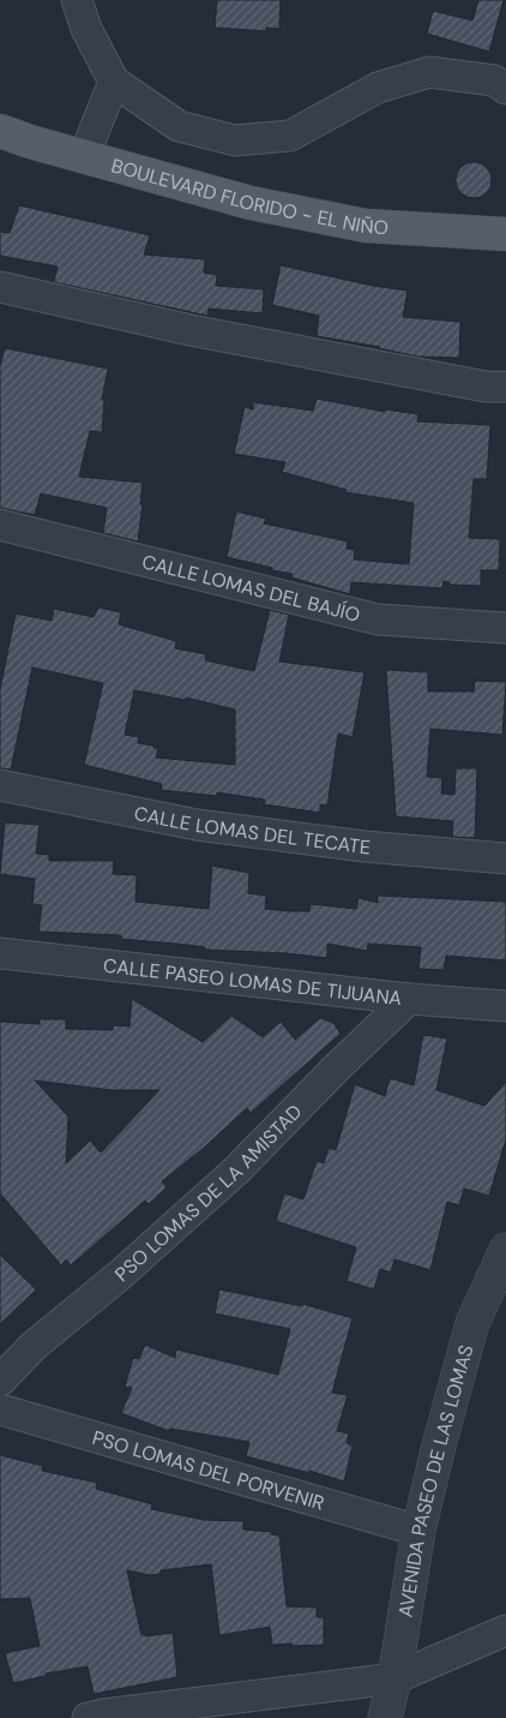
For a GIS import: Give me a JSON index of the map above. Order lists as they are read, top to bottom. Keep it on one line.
{"streets":{"main road":["BOULEVARD FLORIDO - EL NIÑO"],"street":["CALLE LOMAS DEL BAJÍO","CALLE LOMAS DEL TECATE","CALLE PASEO LOMAS DE TIJUANA","PSO LOMAS DE LA AMISTAD","PSO LOMAS DEL PORVENIR","AVENIDA PASEO DE LAS LOMAS"]},"crossings":[["CALLE PASEO LOMAS DE TIJUANA","PSO LOMAS DE LA AMISTAD"],["PSO LOMAS DEL PORVENIR","AVENIDA PASEO DE LAS LOMAS"]]}
